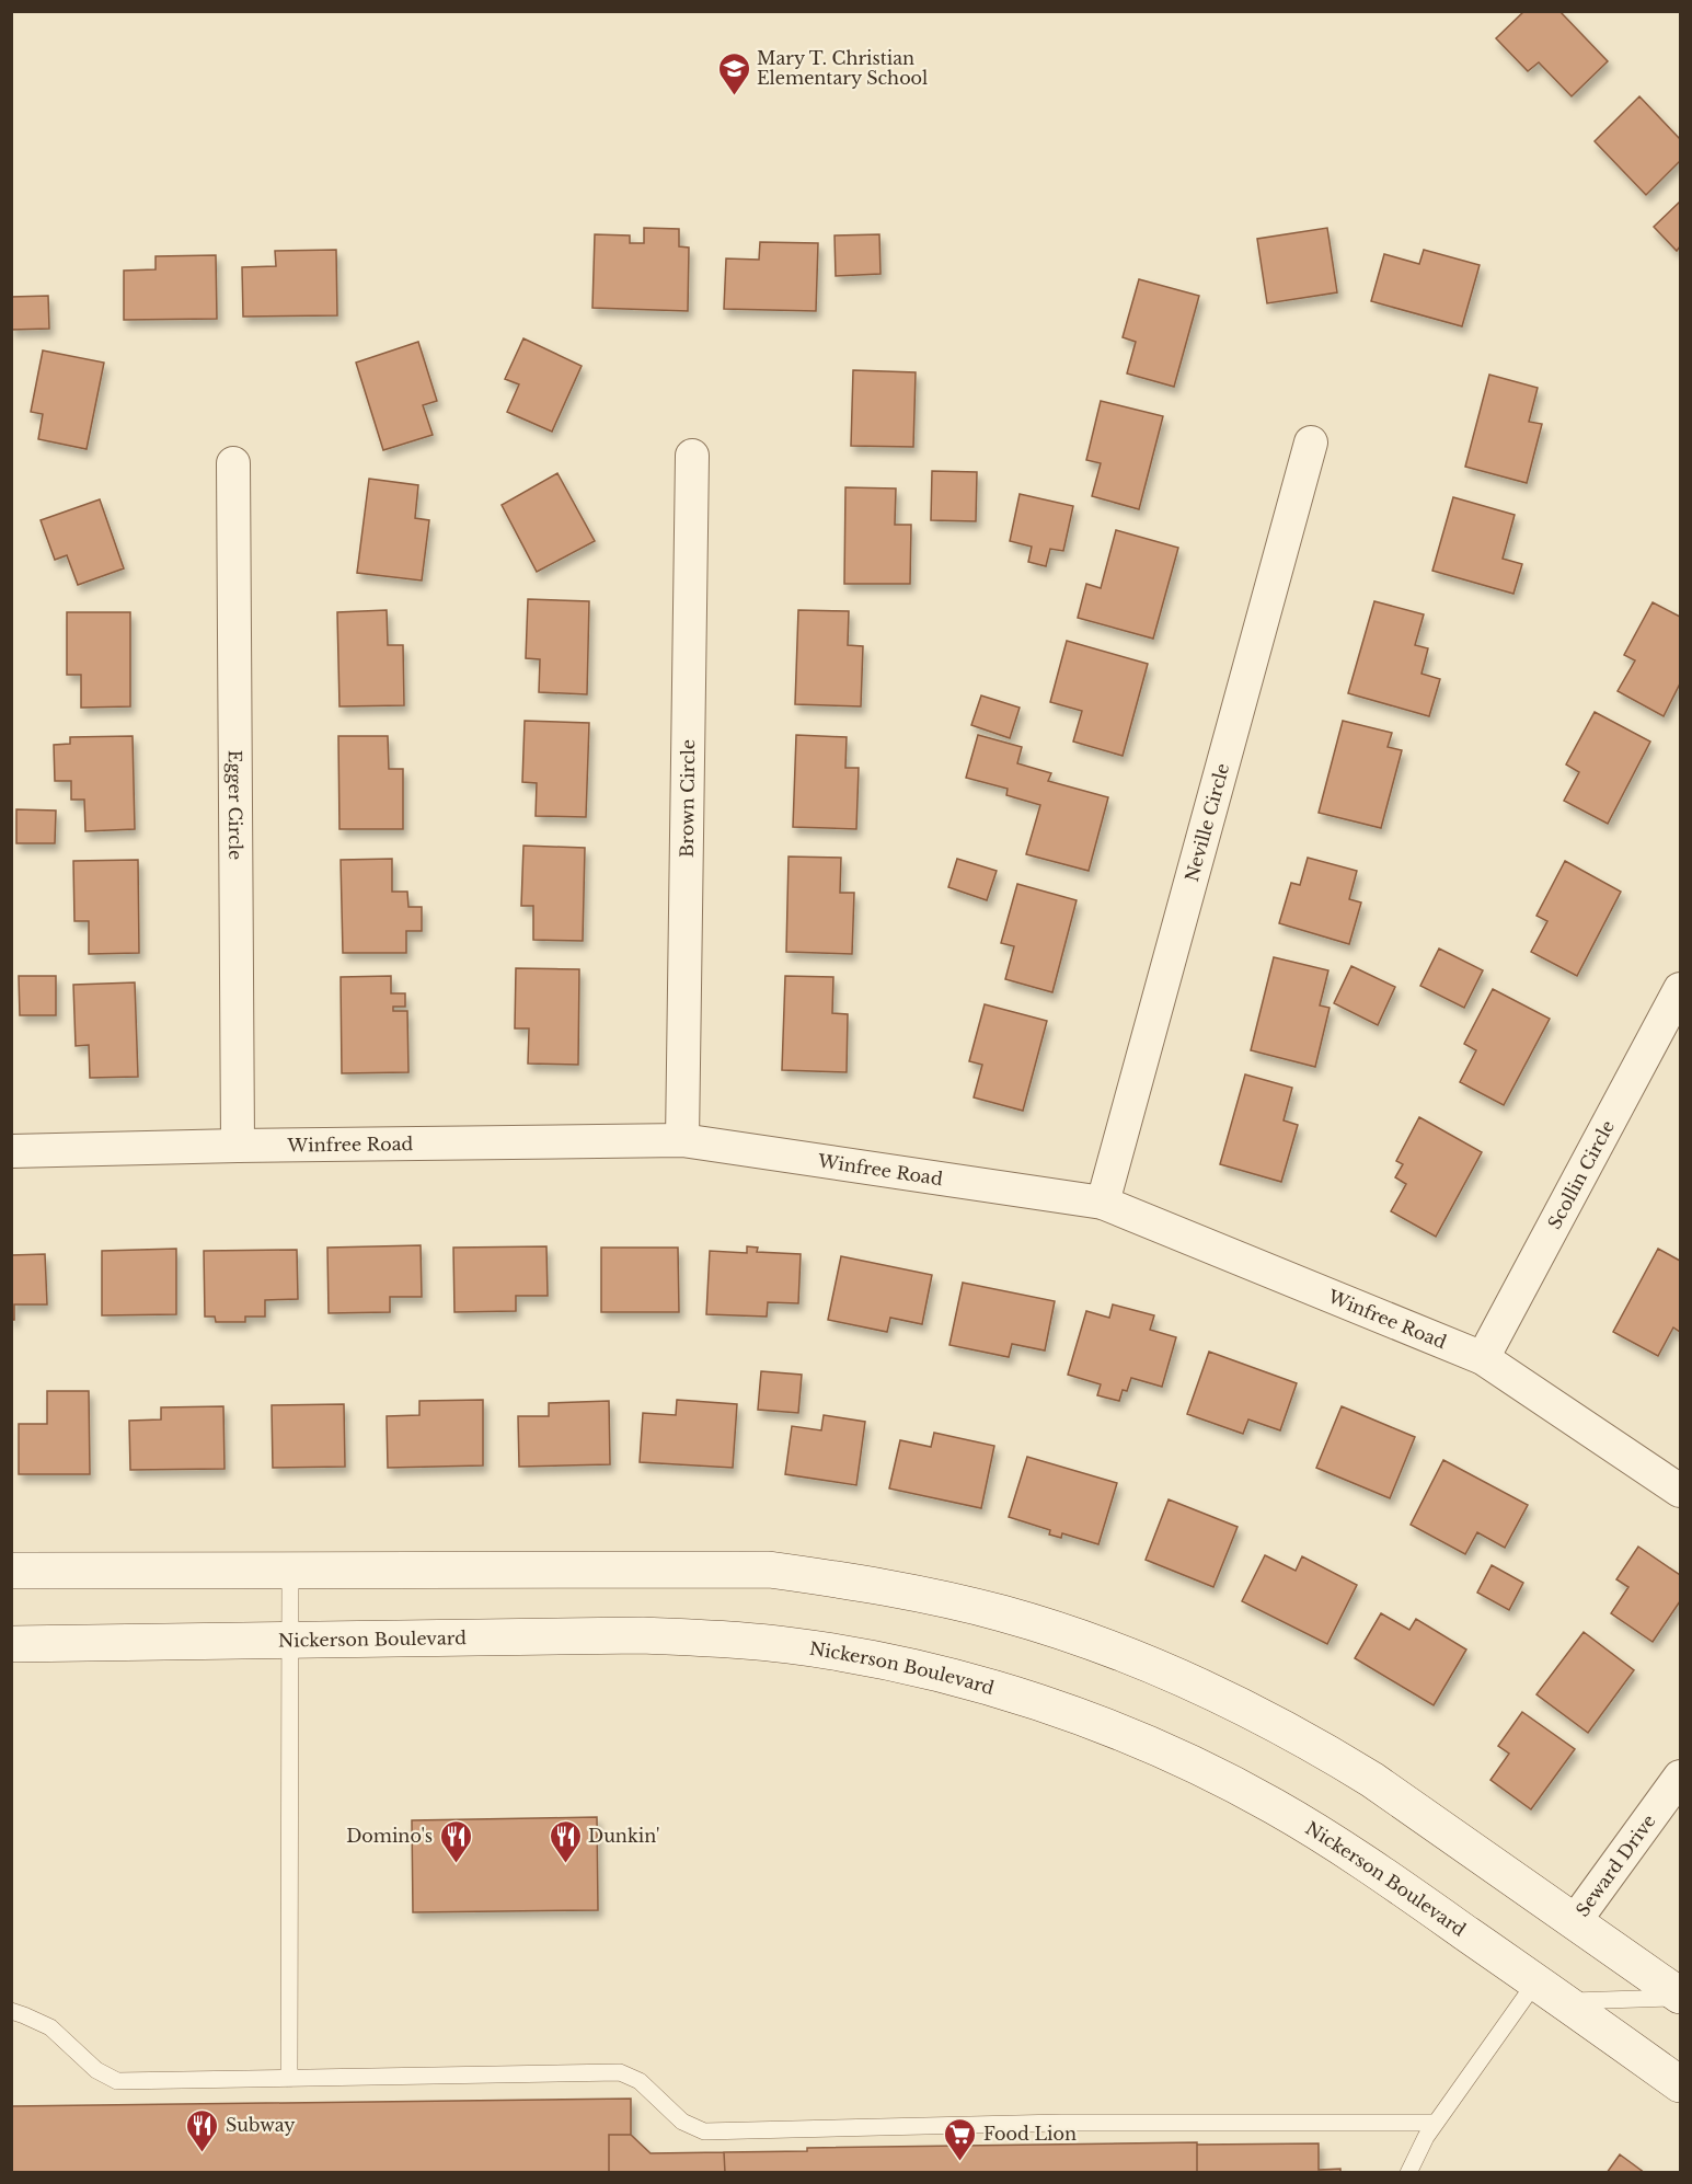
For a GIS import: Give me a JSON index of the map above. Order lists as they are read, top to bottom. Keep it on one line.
{"streets":{"street":["Brown Circle","Egger Circle","Neville Circle","Winfree Road","Scollin Circle","Nickerson Boulevard","Seward Drive"]},"crossings":[["Brown Circle","Winfree Road"],["Egger Circle","Winfree Road"],["Neville Circle","Winfree Road"],["Winfree Road","Scollin Circle"]],"places":{"school or university":["Mary T. Christian Elementary School"],"restaurant":["Domino's","Dunkin'","Subway"],"supermarket":["Food Lion"]}}
